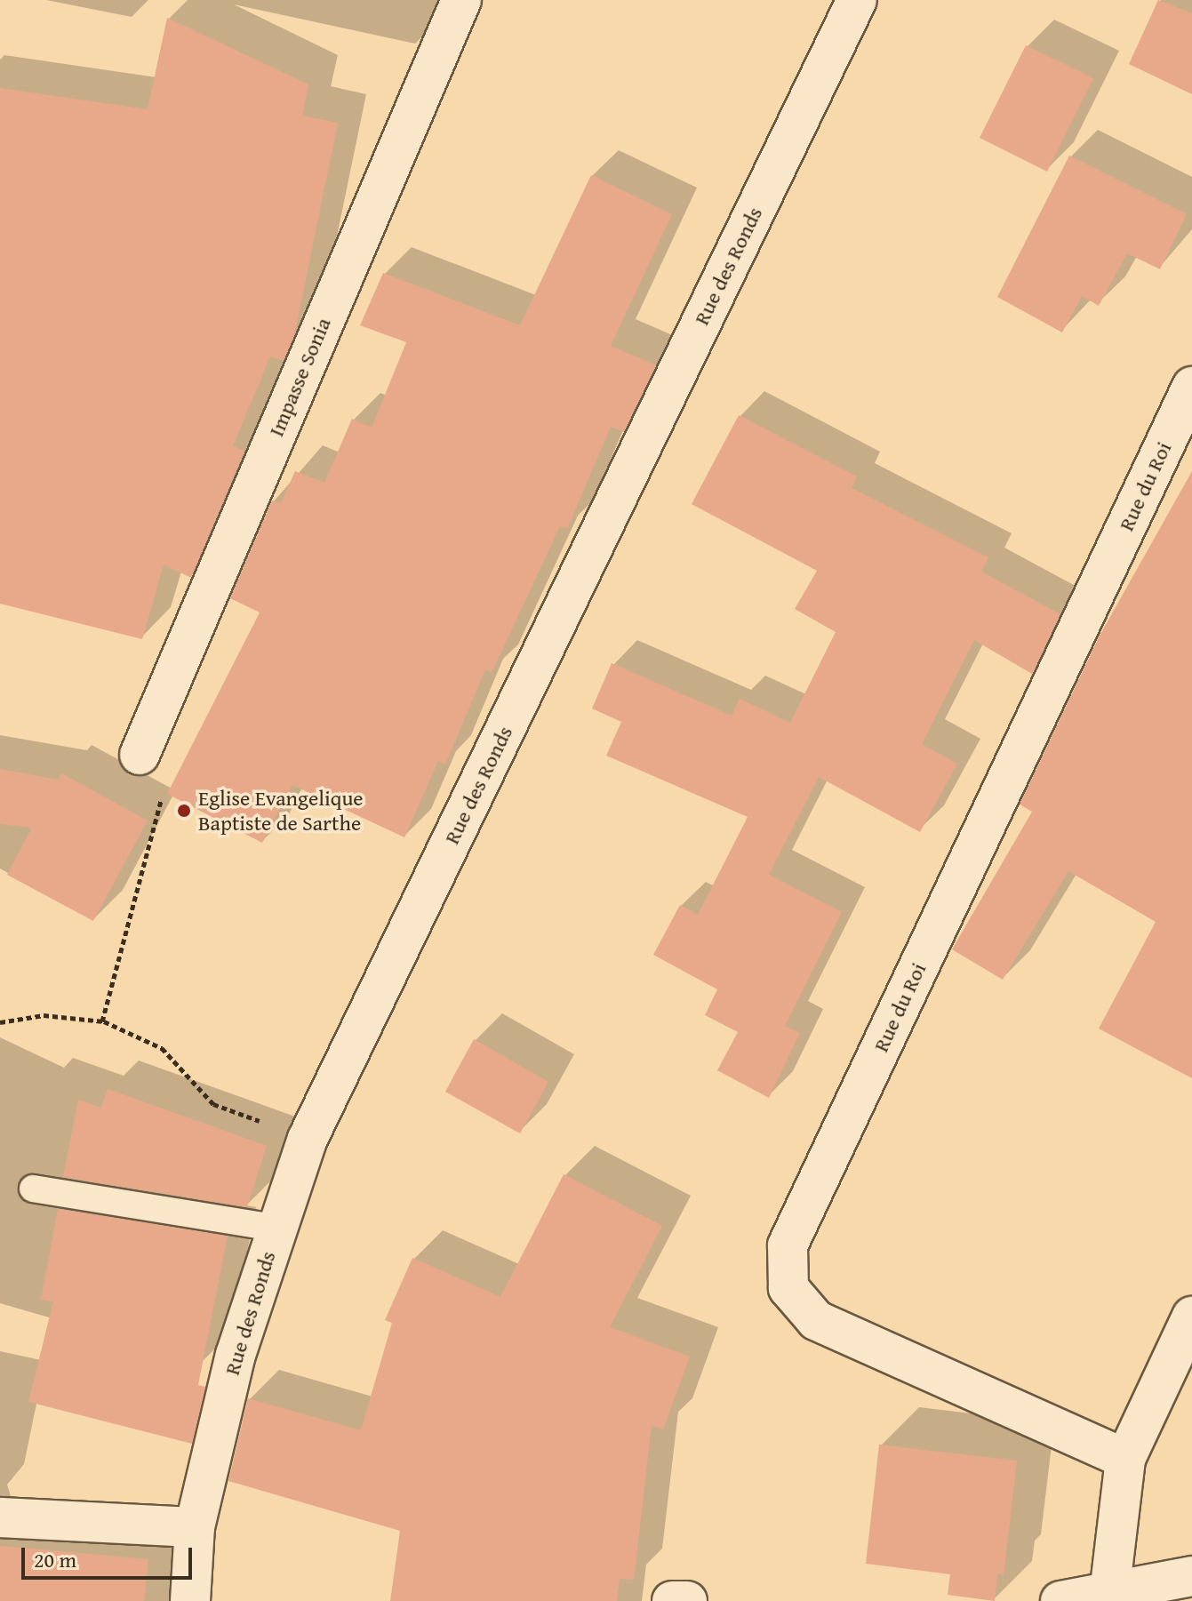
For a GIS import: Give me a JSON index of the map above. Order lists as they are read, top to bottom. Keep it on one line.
{"streets":{"street":["Rue des Ronds","Impasse Sonia","Rue du Roi"]},"places":["Eglise Evangelique Baptiste de Sarthe"],"scale_bar":"20 m"}
